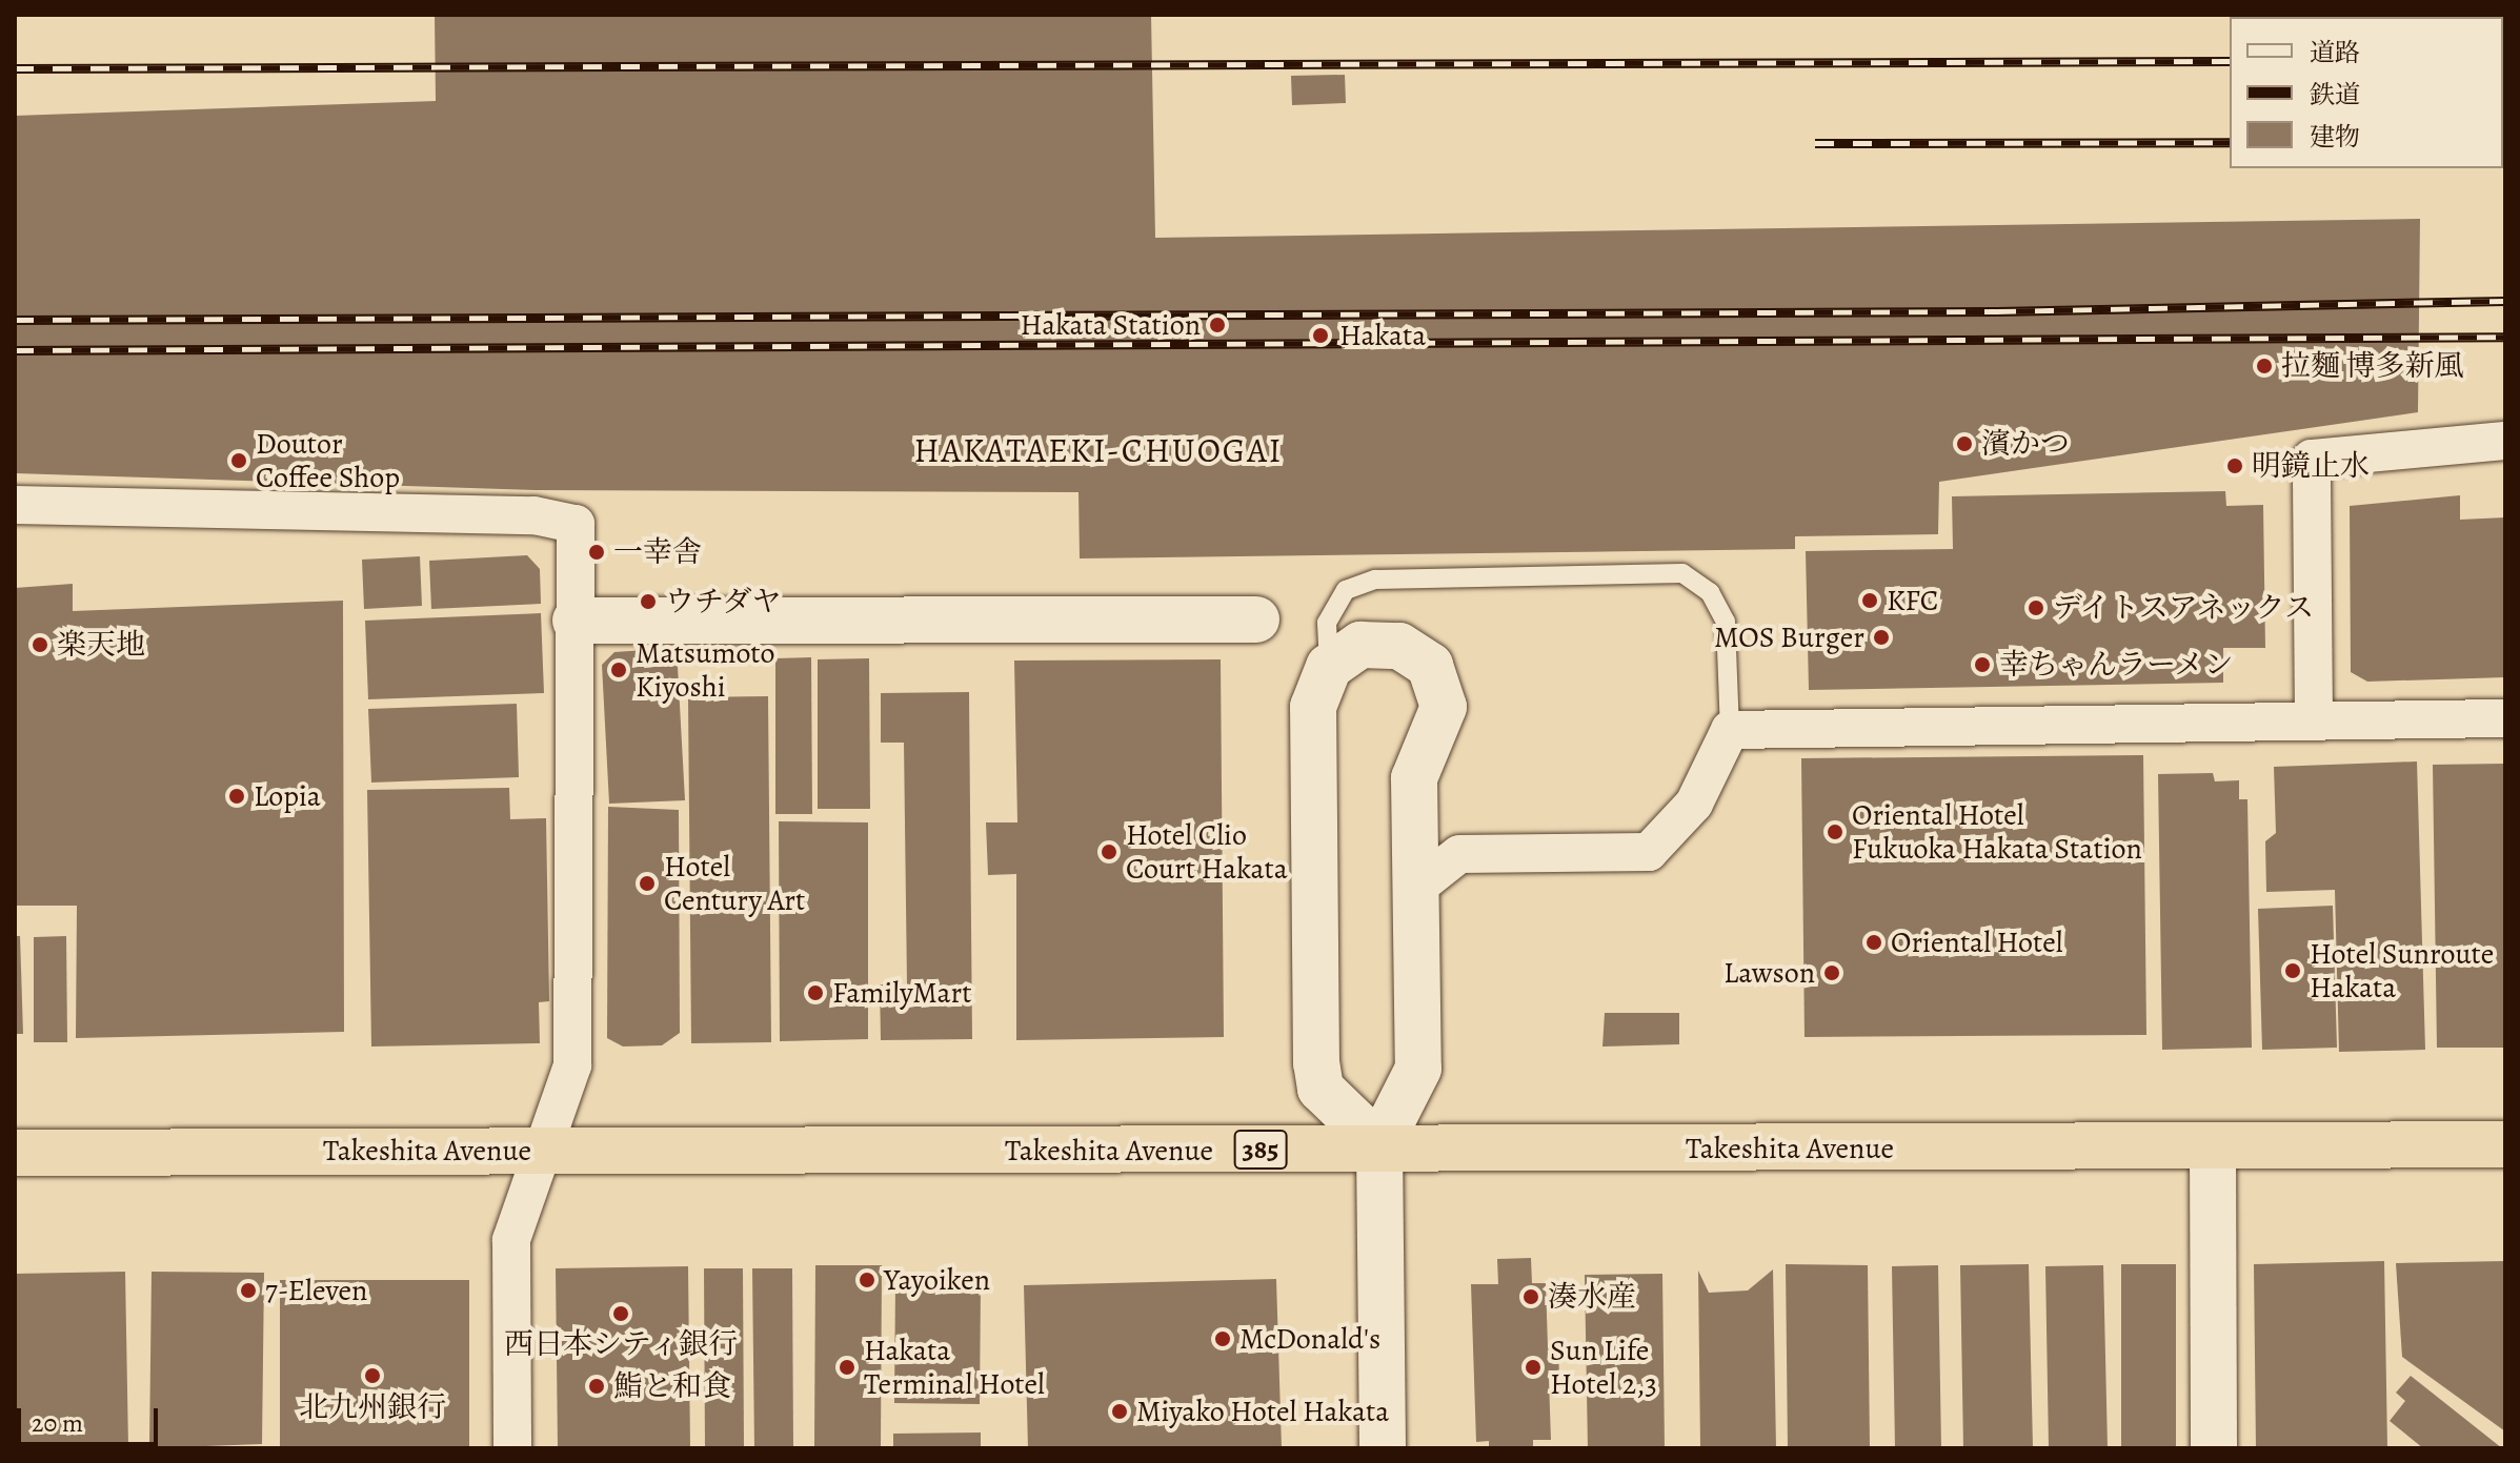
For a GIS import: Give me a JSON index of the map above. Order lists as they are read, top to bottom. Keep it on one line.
{"streets":{"highway":["Takeshita Avenue","385"]},"districts":["HAKATAEKI-CHUOGAI"],"places":["Hakata Station","Hakata","拉麵 博多新風","濱かつ","Doutor Coffee Shop","明鏡止水","一幸舎","KFC","ウチダヤ","デイトスアネックス","MOS Burger","楽天地","幸ちゃんラーメン","Matsumoto Kiyoshi","Lopia","Oriental Hotel Fukuoka Hakata Station","Hotel Clio Court Hakata","Hotel Century Art","Oriental Hotel","Hotel Sunroute Hakata","Lawson","FamilyMart","Yayoiken","7-Eleven","湊水産","西日本シティ銀行","McDonald's","Hakata Terminal Hotel","Sun Life Hotel 2,3","北九州銀行","鮨と和食","Miyako Hotel Hakata"],"legend":["道路","鉄道","建物"],"scale_bar":"20 m"}
